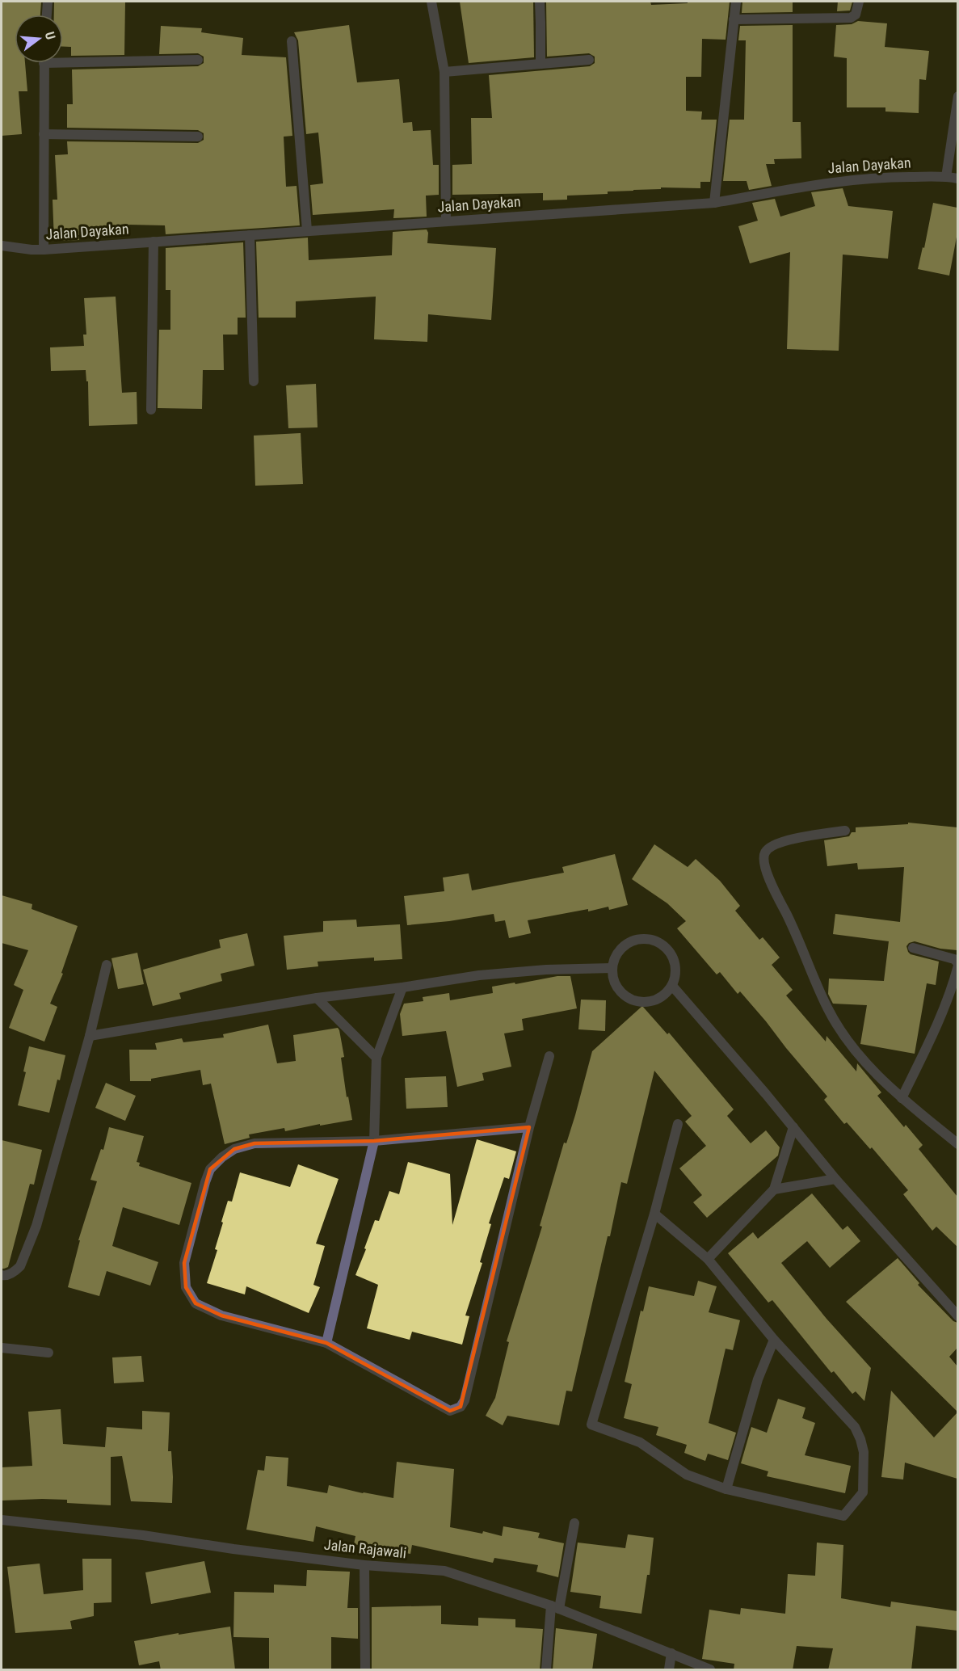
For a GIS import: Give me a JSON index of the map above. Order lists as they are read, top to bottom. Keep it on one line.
{"streets":{"street":["Jalan Dayakan","Jalan Rajawali"]},"north":"right"}
